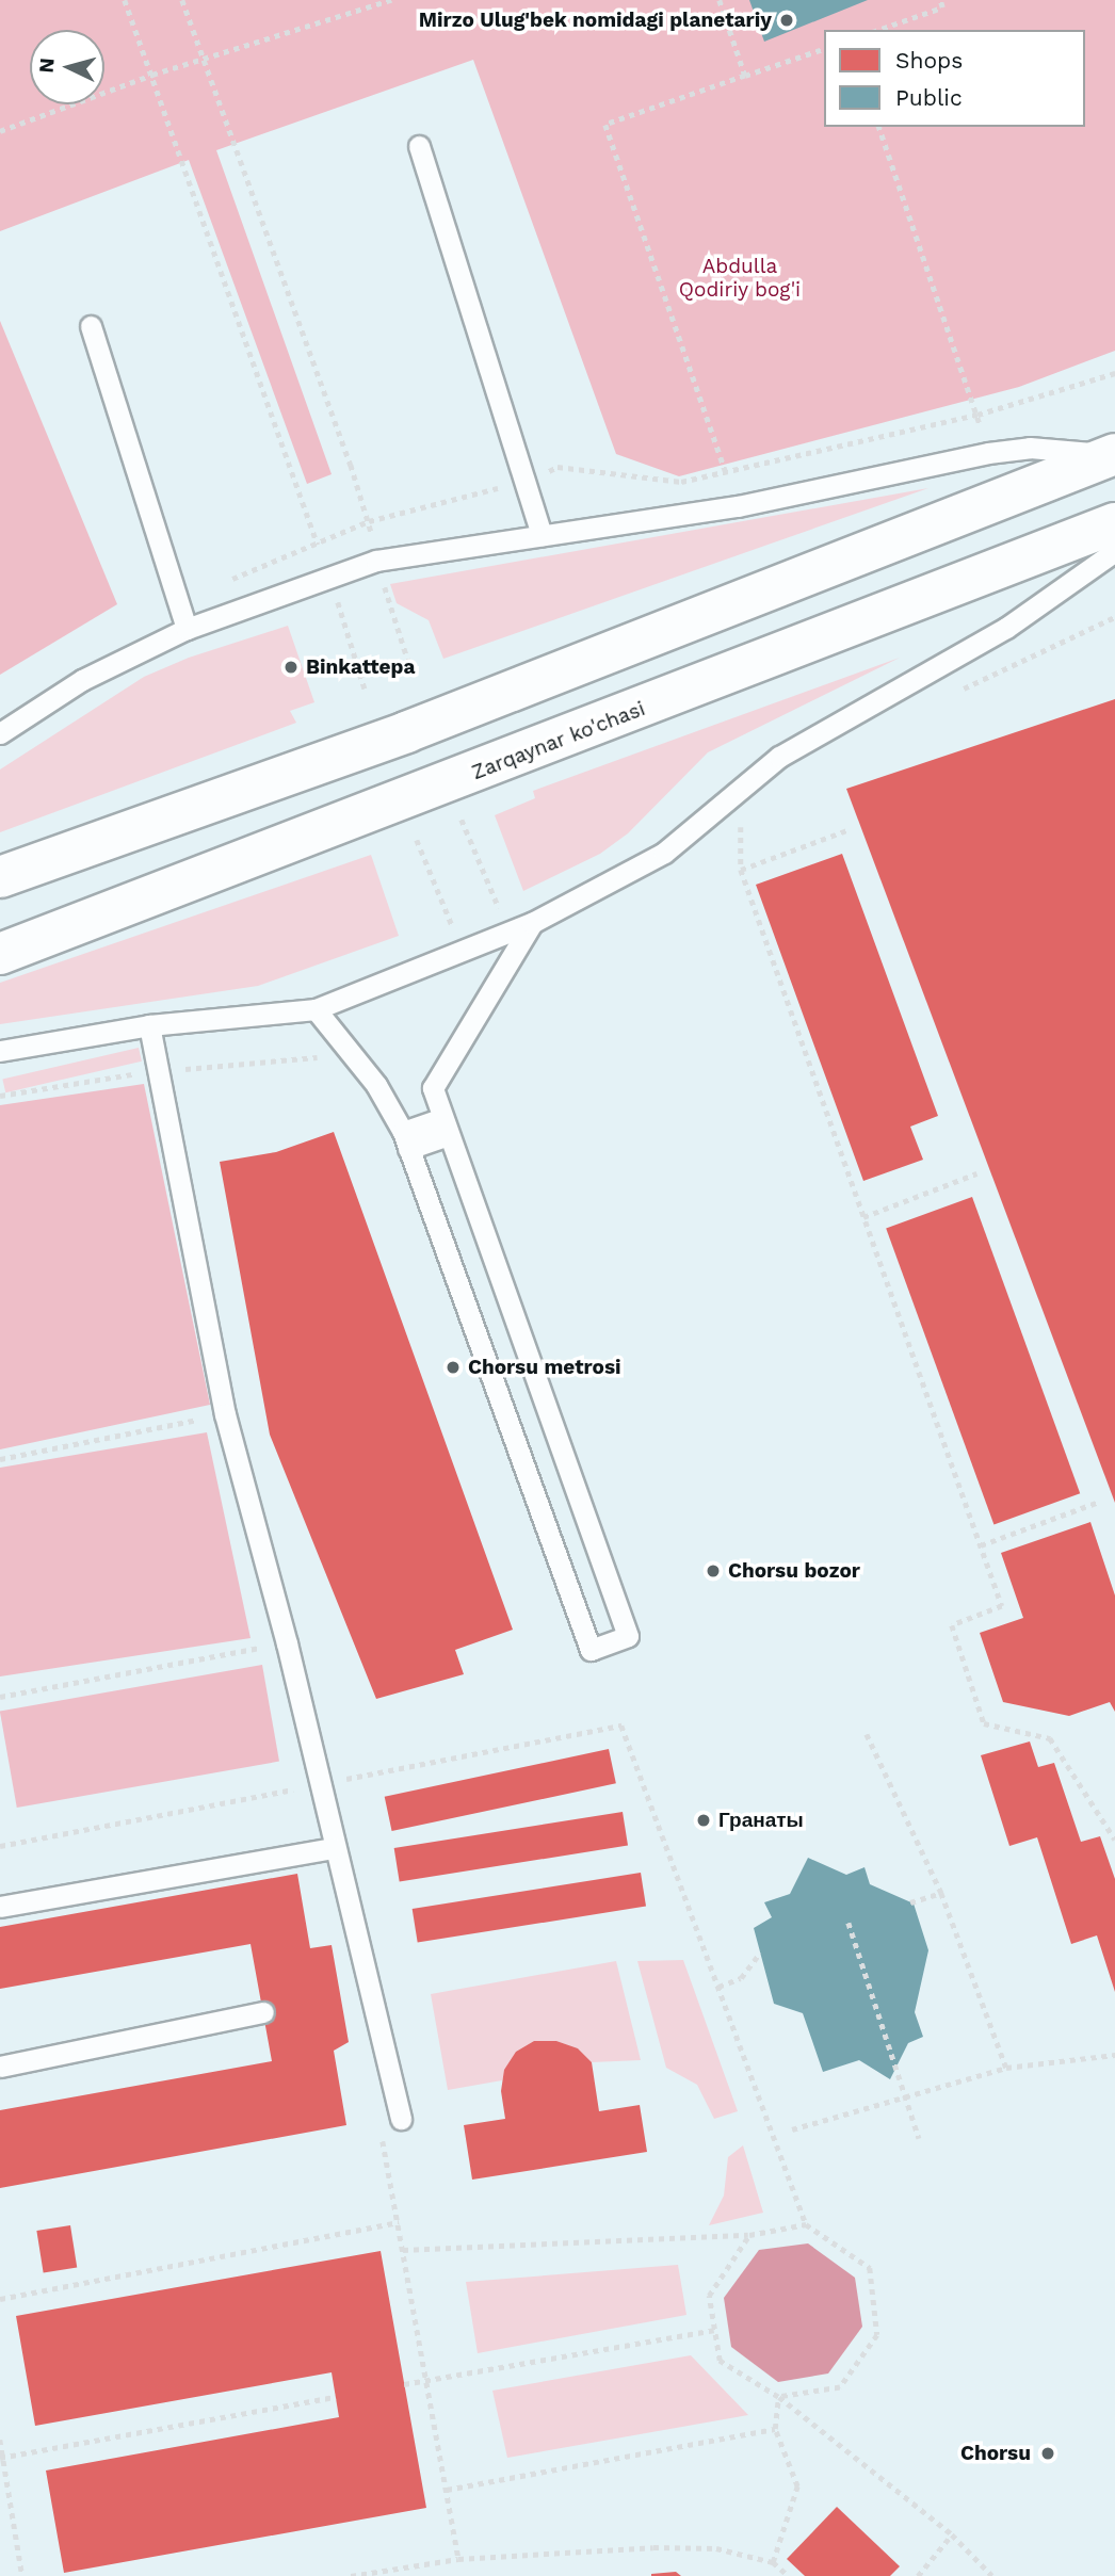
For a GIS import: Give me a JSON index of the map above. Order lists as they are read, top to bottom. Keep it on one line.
{"streets":{"main road":["Zarqaynar ko'chasi"]},"parks":["Abdulla Qodiriy bog'i"],"places":["Mirzo Ulug'bek nomidagi planetariy","Binkattepa","Chorsu metrosi","Chorsu bozor","Гранаты","Chorsu"],"legend":["Shops","Public"],"north":"left"}
